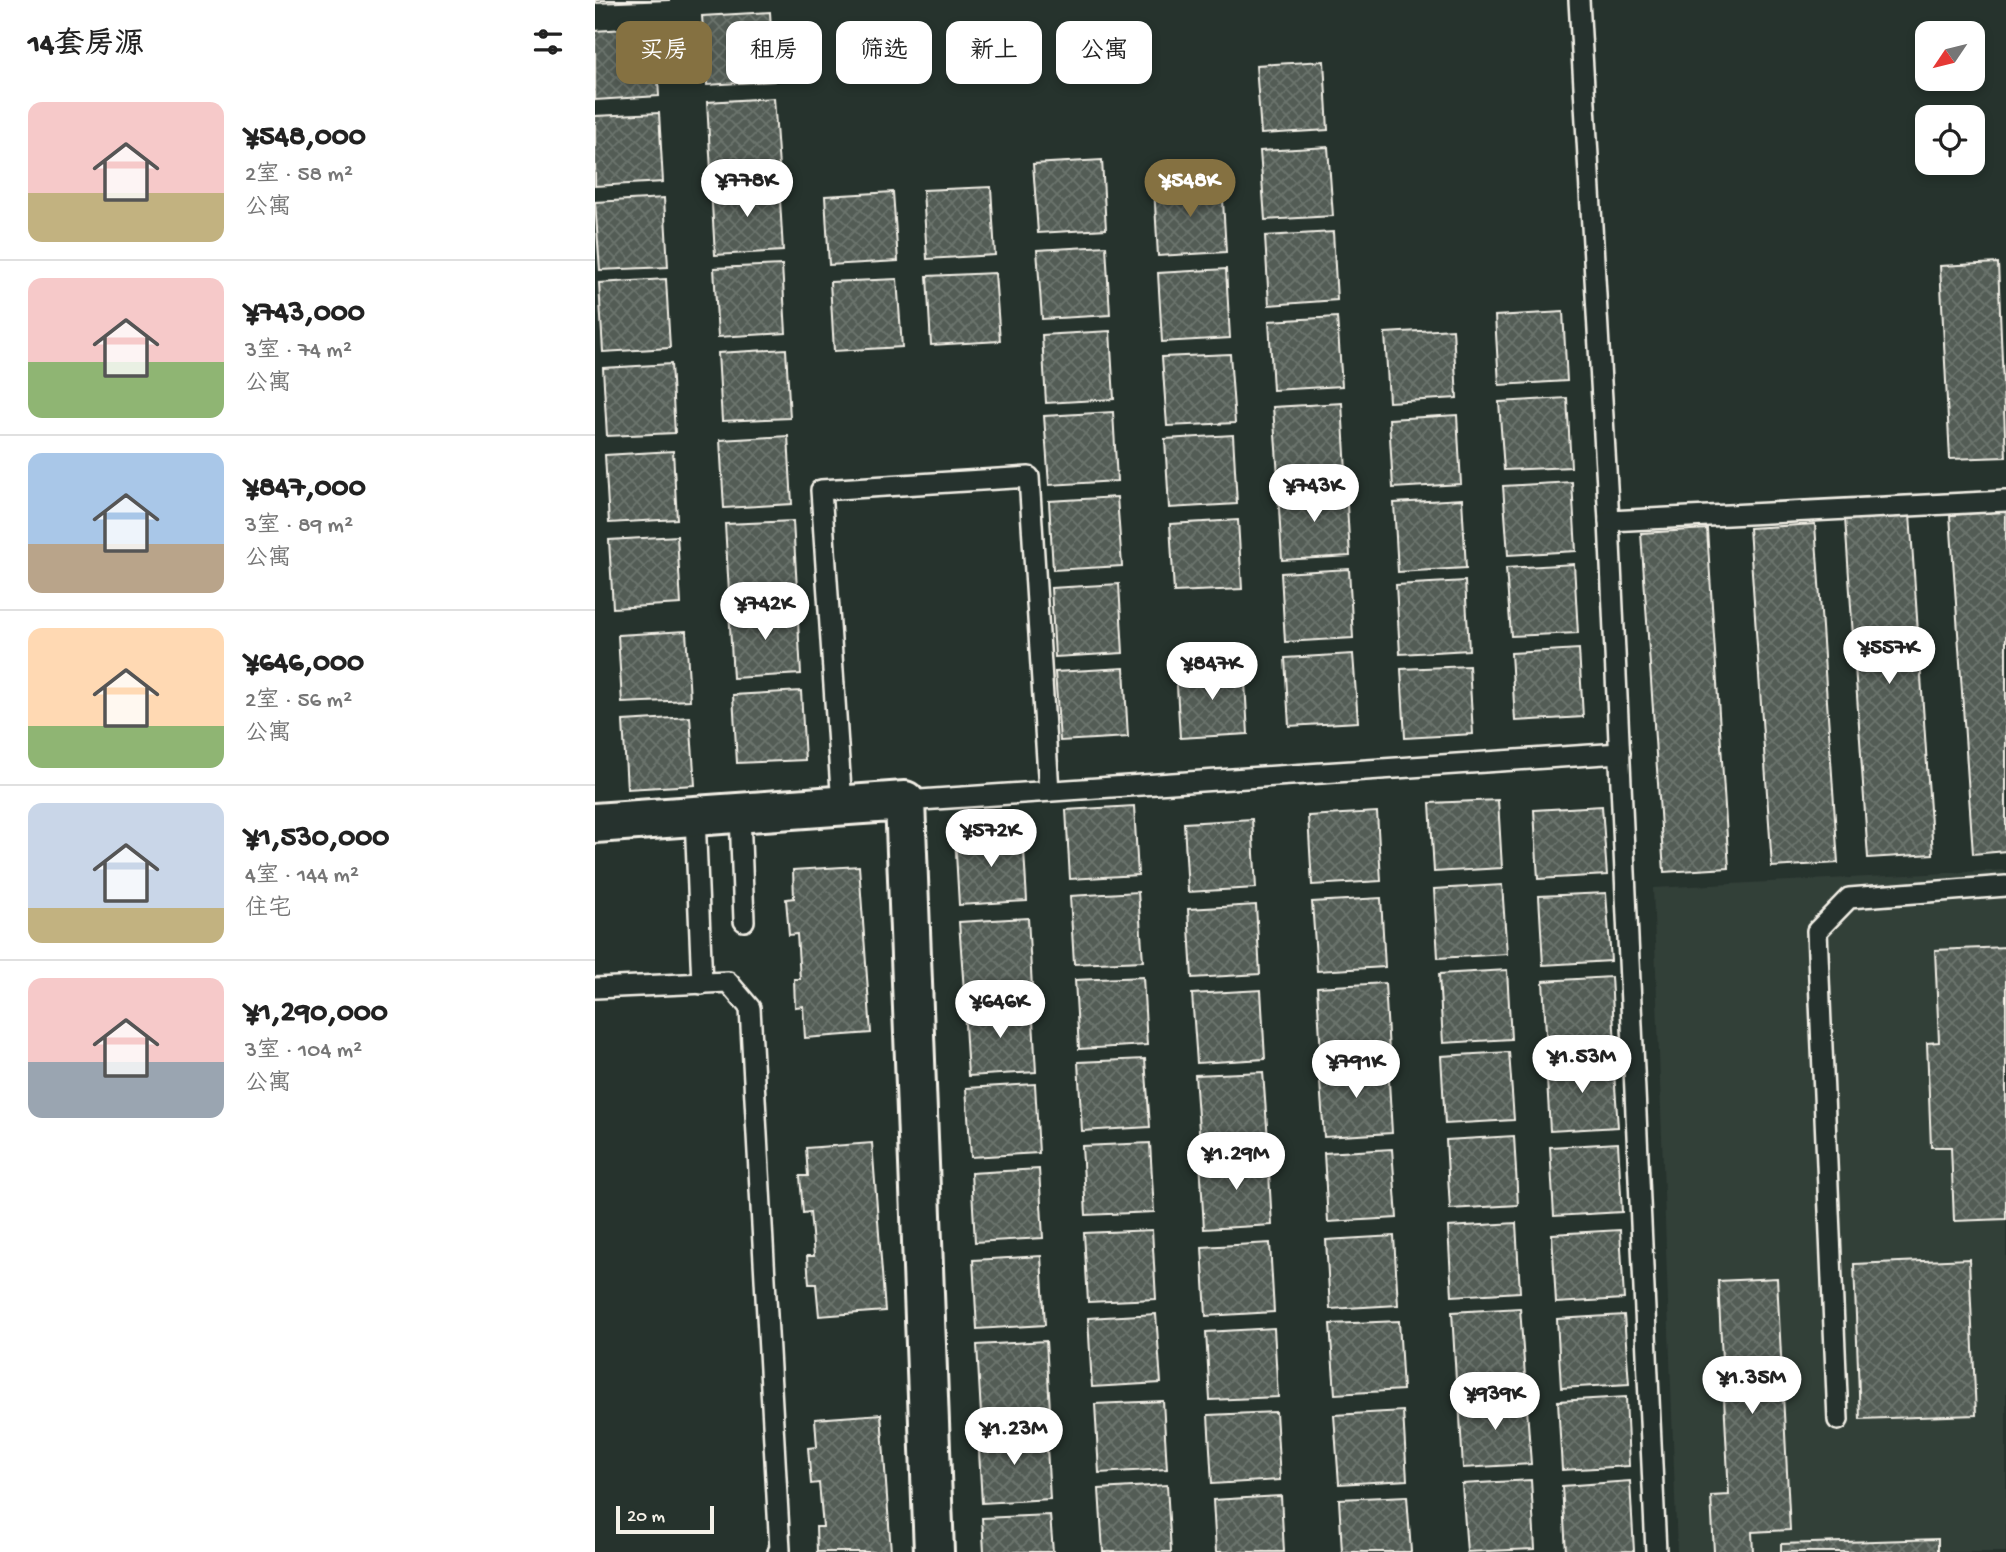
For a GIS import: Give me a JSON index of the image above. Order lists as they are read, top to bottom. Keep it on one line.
{"scale_bar":"20 m","north":"bottom left","page":{"heading":"14套房源","chip":["买房","租房","筛选","新上","公寓"],"list":[{"name":"¥548,000","note":"2室 · 58 m² · 公寓"},{"name":"¥743,000","note":"3室 · 74 m² · 公寓"},{"name":"¥847,000","note":"3室 · 89 m² · 公寓"},{"name":"¥646,000","note":"2室 · 56 m² · 公寓"},{"name":"¥1,530,000","note":"4室 · 144 m² · 住宅"},{"name":"¥1,290,000","note":"3室 · 104 m² · 公寓"}],"price":["¥778K","¥548K","¥743K","¥742K","¥557K","¥847K","¥572K","¥646K","¥1.53M","¥791K","¥1.29M","¥1.35M","¥939K","¥1.23M"],"scale":"20 m"}}
